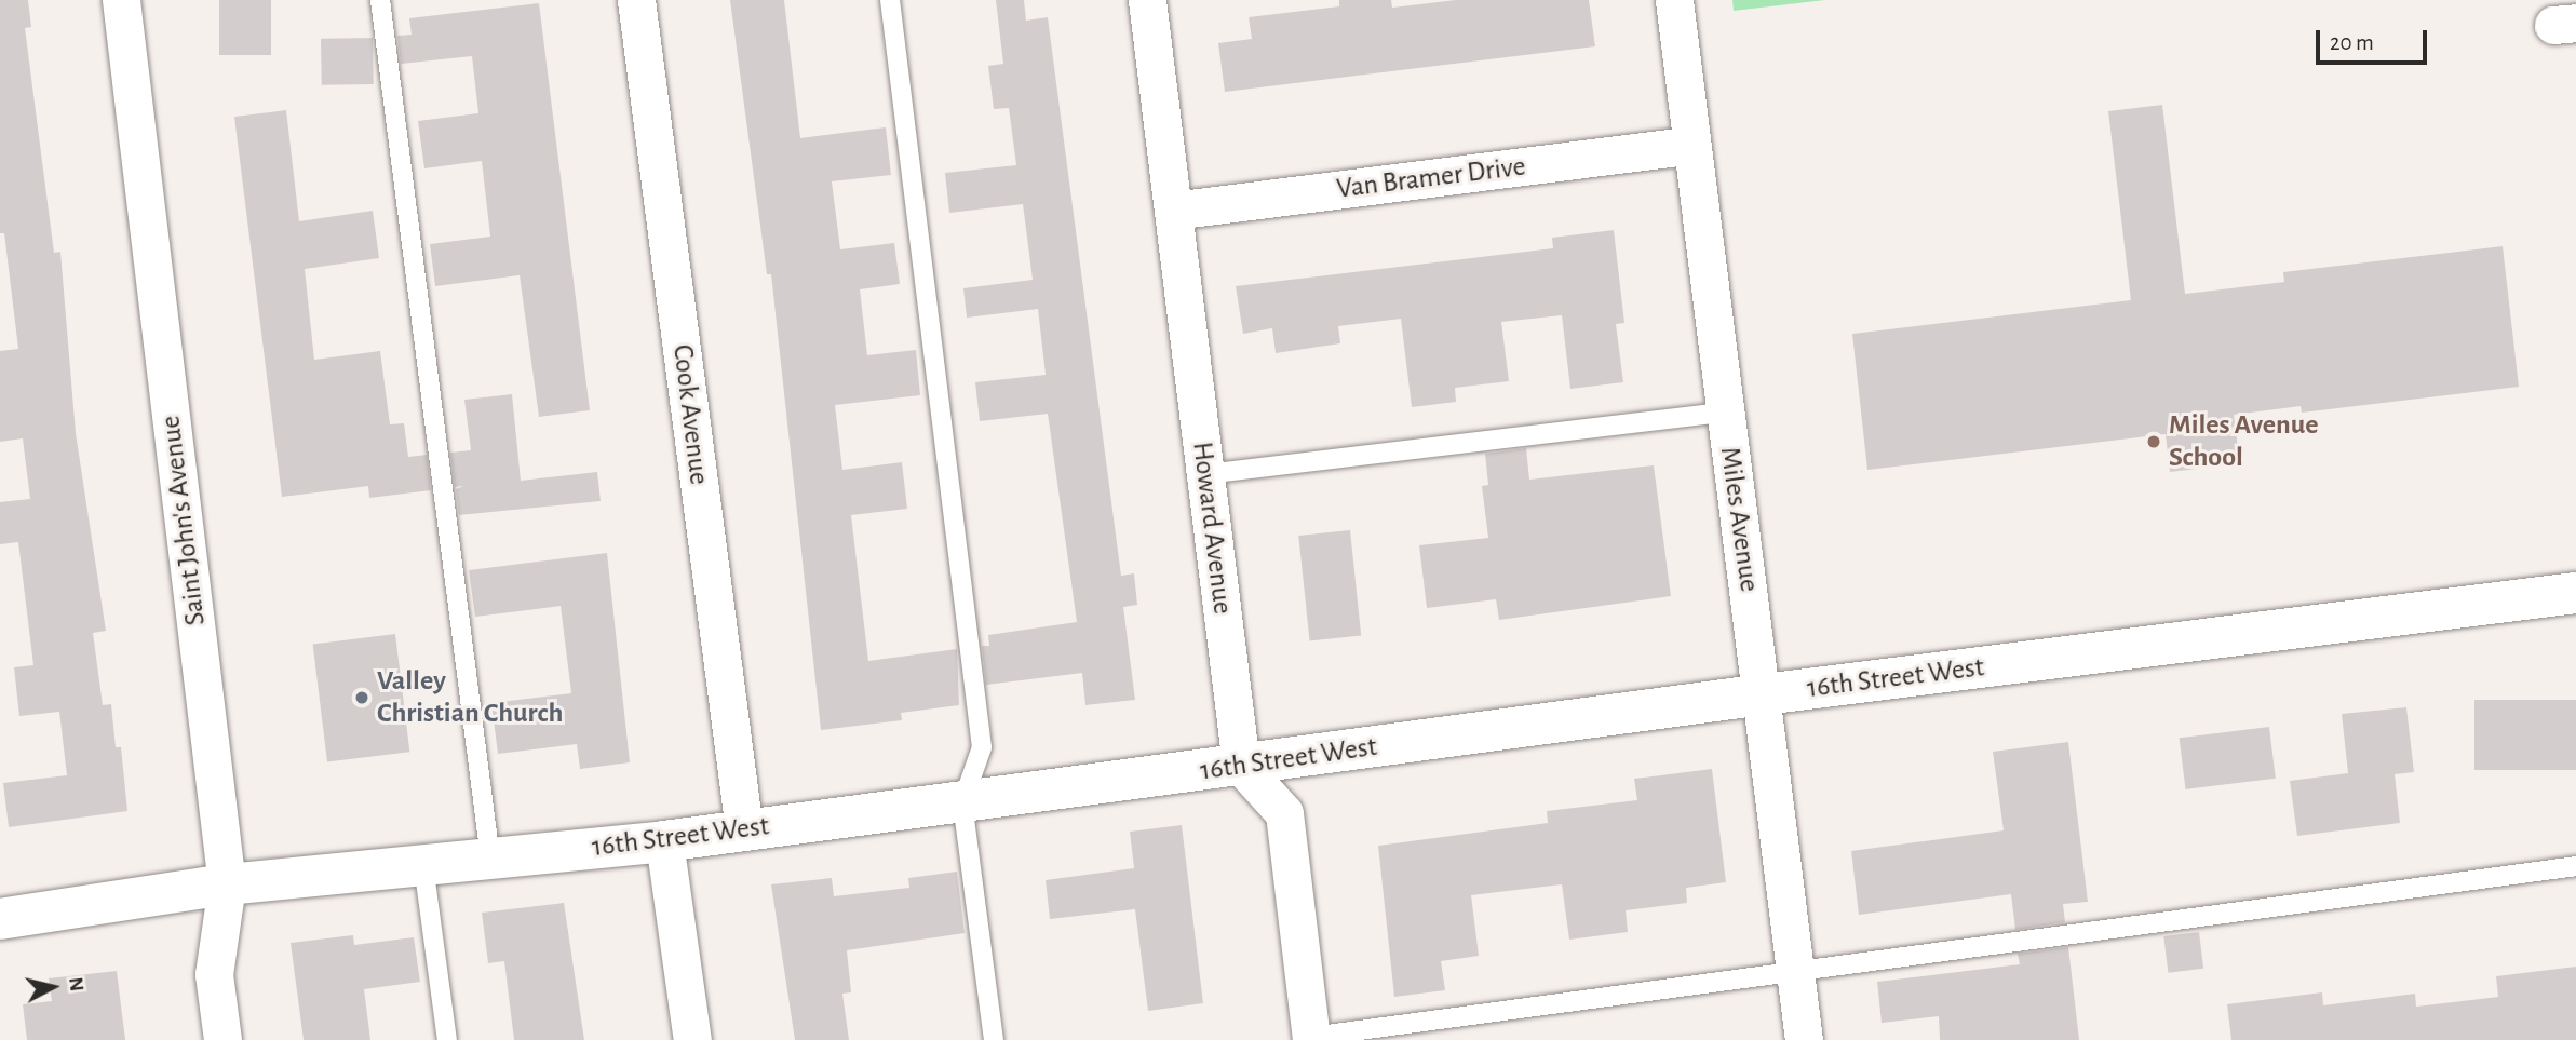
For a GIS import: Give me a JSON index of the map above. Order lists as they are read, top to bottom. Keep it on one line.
{"streets":{"street":["Van Bramer Drive","Cook Avenue","Miles Avenue","Saint John's Avenue","Howard Avenue","16th Street West"]},"crossings":[["Van Bramer Drive","Miles Avenue"],["Van Bramer Drive","Howard Avenue"],["Cook Avenue","16th Street West"],["Miles Avenue","16th Street West"],["Saint John's Avenue","16th Street West"],["Howard Avenue","16th Street West"]],"places":["Miles Avenue School","Valley Christian Church"],"scale_bar":"20 m","north":"right"}
